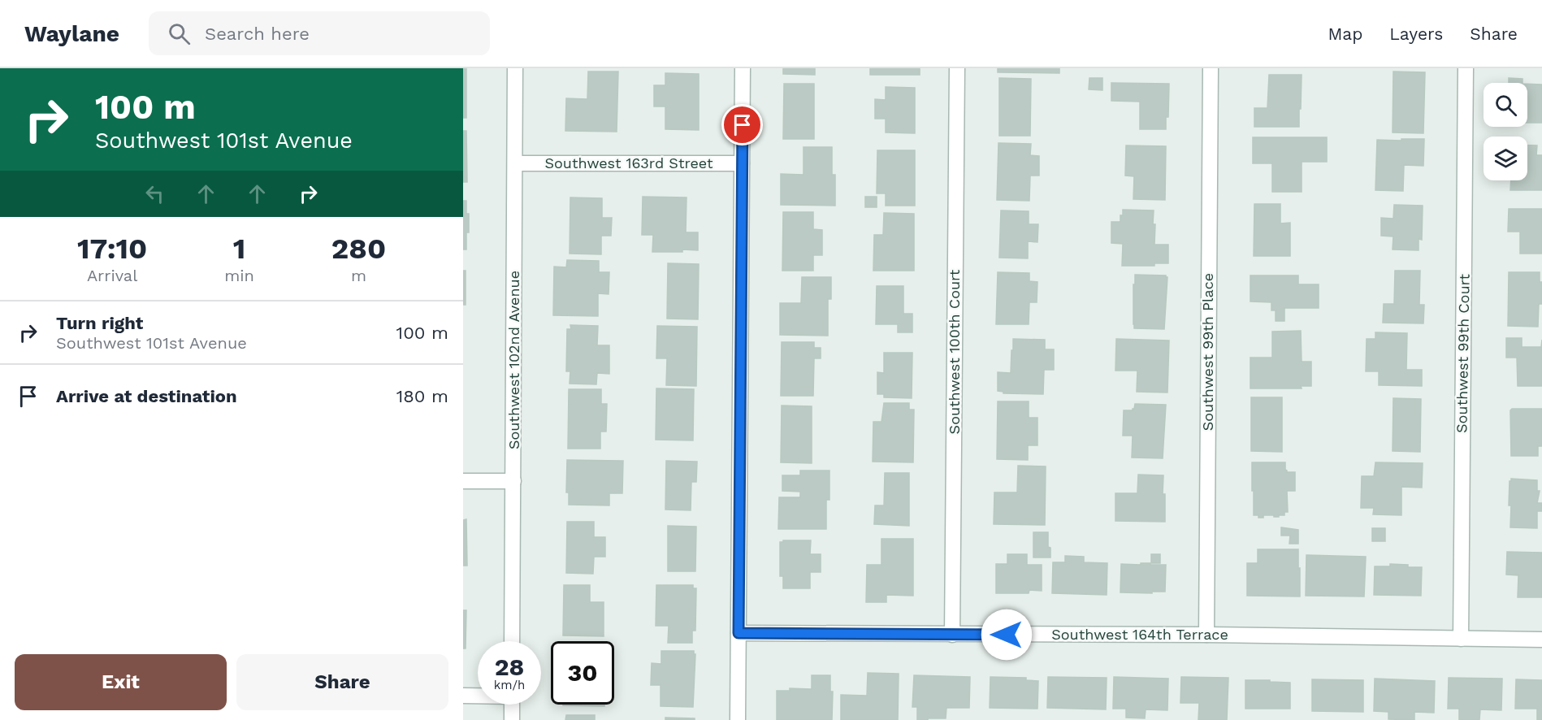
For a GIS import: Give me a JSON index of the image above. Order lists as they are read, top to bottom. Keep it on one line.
{"streets":{"street":["Southwest 163rd Street","Southwest 100th Court","Southwest 99th Place","Southwest 99th Court","Southwest 102nd Avenue","Southwest 164th Terrace"]},"crossings":[["Southwest 163rd Street","Southwest 102nd Avenue"],["Southwest 100th Court","Southwest 164th Terrace"],["Southwest 99th Place","Southwest 164th Terrace"],["Southwest 99th Court","Southwest 164th Terrace"]],"page":{"header":"Waylane","search":"Search here","nav":["Map","Layers","Share"],"turn":["100 m","Southwest 101st Avenue"],"eta":["17:10","Arrival","1","min","280","m"],"list":[{"name":"Turn right","note":"Southwest 101st Avenue","value":"100 m"},{"name":"Arrive at destination","value":"180 m"}],"speed":"28 km/h","limit":"30","buttons":["Exit","Share"]}}
